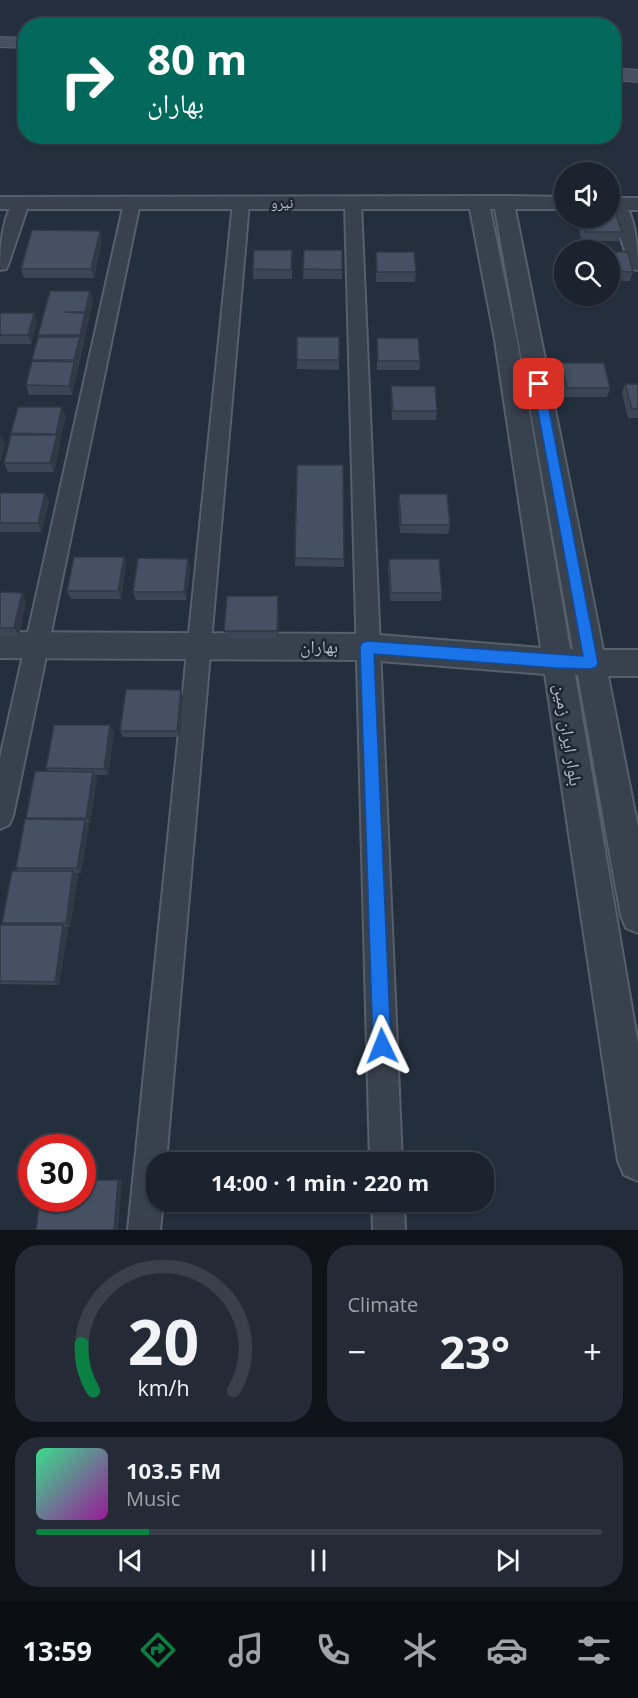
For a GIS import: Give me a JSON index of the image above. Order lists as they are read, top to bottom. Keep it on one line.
{"streets":{"street":["نیرو","بهاران","بلوار ایران زمین"]},"crossings":[["نیرو","بلوار ایران زمین"],["بهاران","بلوار ایران زمین"]],"page":{"turn":["80 m","بهاران"],"limit":"30","trip":"14:00 · 1 min · 220 m","tile":"Climate","heat":["−","23°","+"],"song":["103.5 FM","Music"],"tabs":"13:59","gauge":["20","km/h"]}}
